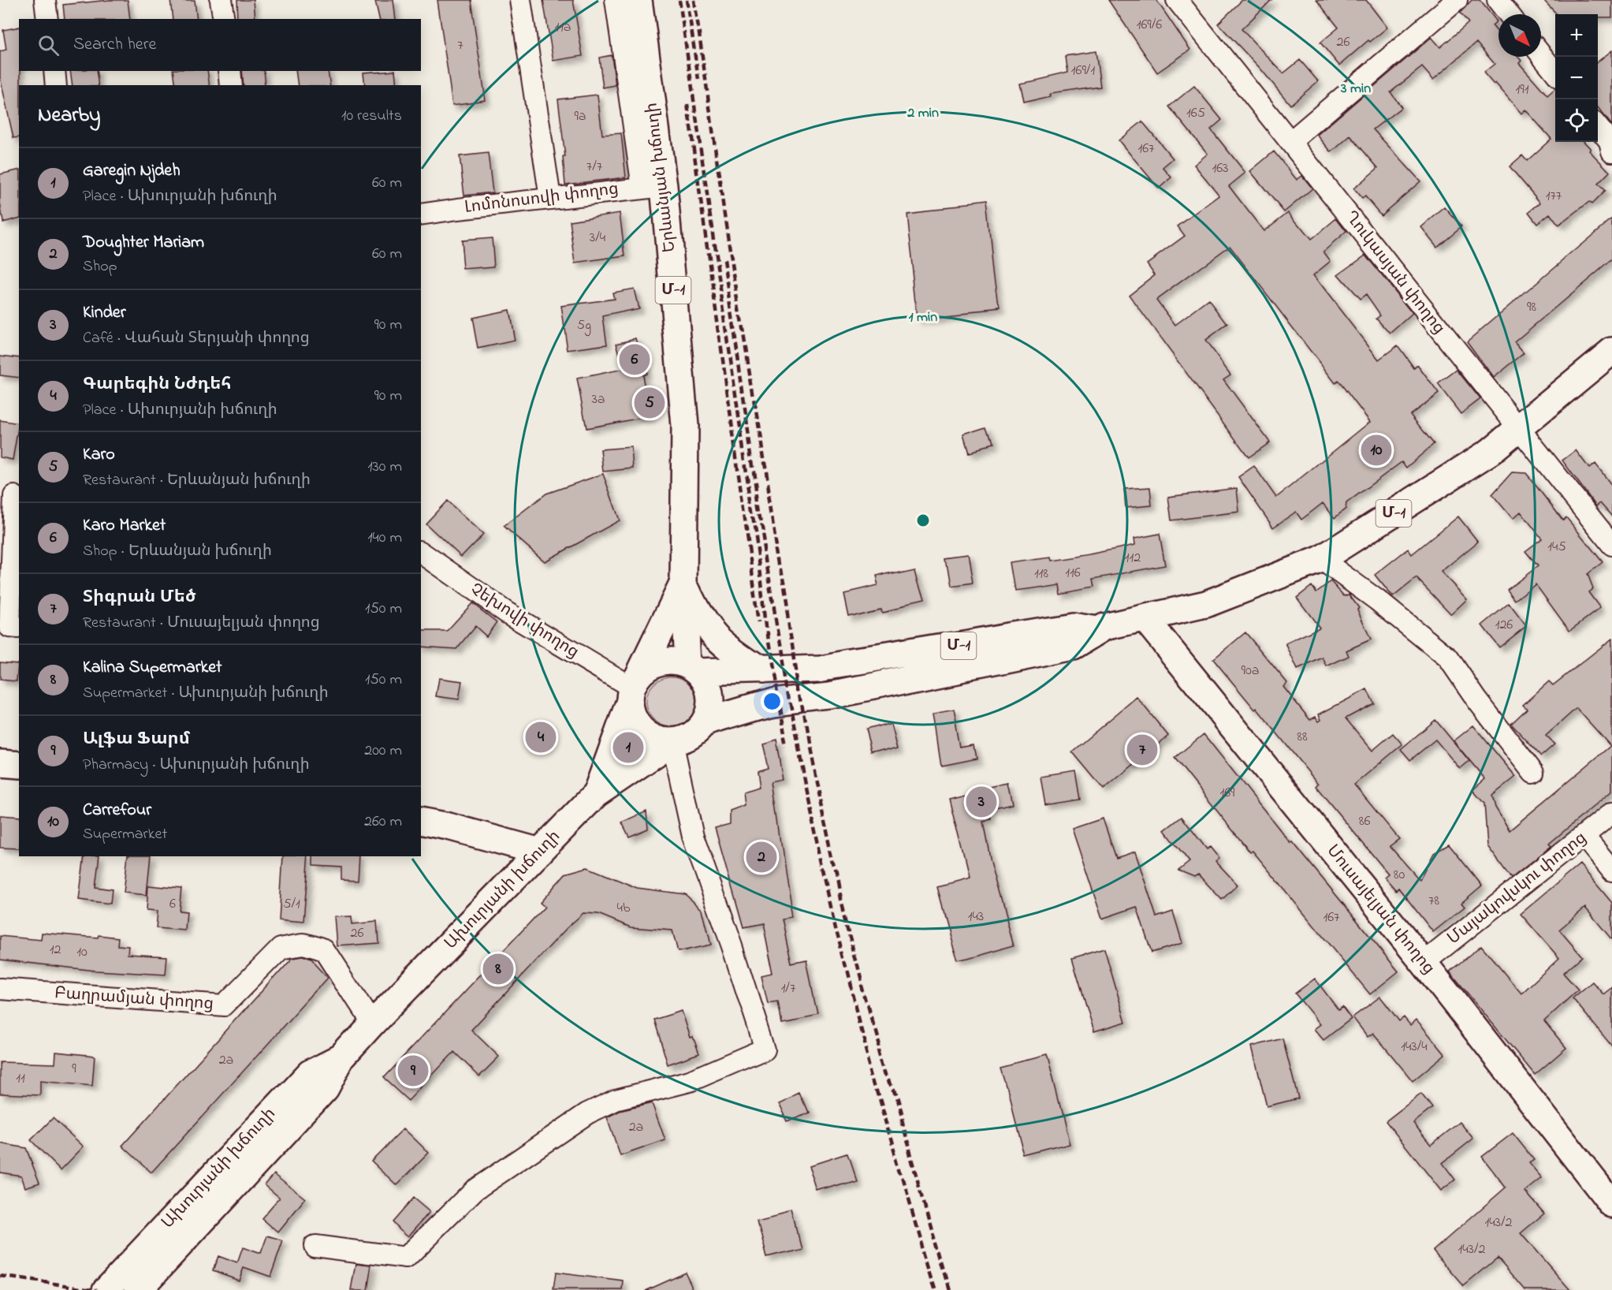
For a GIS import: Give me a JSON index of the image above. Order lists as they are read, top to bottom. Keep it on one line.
{"streets":{"main road":["Երևանյան խճուղի","Մ-1","Ախուրյանի խճուղի","Մուսայելյան փողոց"],"street":["Լոմոնոսովի փողոց","Ղուկասյան փողոց","Չեխովի փողոց","Մայակովսկու փողոց","Բաղրամյան փողոց"]},"crossings":[["Երևանյան խճուղի","Լոմոնոսովի փողոց"],["Երևանյան խճուղի","Մ-1"],["Երևանյան խճուղի","Չեխովի փողոց"],["Երևանյան խճուղի","Ախուրյանի խճուղի"],["Ղուկասյան փողոց","Մ-1"],["Մ-1","Չեխովի փողոց"],["Մ-1","Ախուրյանի խճուղի"],["Մ-1","Մուսայելյան փողոց"],["Չեխովի փողոց","Ախուրյանի խճուղի"],["Մայակովսկու փողոց","Մուսայելյան փողոց"],["Ախուրյանի խճուղի","Բաղրամյան փողոց"]],"house_numbers":["169/6","11a","26","7","169/1","191","165","9a","167","7/7","163","177","3/4","98","5g","3a","145","112","116","118","126","90a","88","169","86","80","78","6","5/1","4b","143","167","26","12","10","1/7","143/4","2a","9","11","2a","143/2","143/2"],"north":"bottom right","page":{"map_buttons":["+","−"],"search":"Search here","heading":["Nearby","10 results"],"list":[{"mark":"1","name":"Garegin Njdeh","note":"Place · Ախուրյանի խճուղի","value":"60 m"},{"mark":"2","name":"Doughter Mariam","note":"Shop","value":"60 m"},{"mark":"3","name":"Kinder","note":"Café · Վահան Տերյանի փողոց","value":"90 m"},{"mark":"4","name":"Գարեգին Նժդեհ","note":"Place · Ախուրյանի խճուղի","value":"90 m"},{"mark":"5","name":"Karo","note":"Restaurant · Երևանյան խճուղի","value":"130 m"},{"mark":"6","name":"Karo Market","note":"Shop · Երևանյան խճուղի","value":"140 m"},{"mark":"7","name":"Տիգրան Մեծ","note":"Restaurant · Մուսայելյան փողոց","value":"150 m"},{"mark":"8","name":"Kalina Supermarket","note":"Supermarket · Ախուրյանի խճուղի","value":"150 m"},{"mark":"9","name":"Ալֆա Ֆարմ","note":"Pharmacy · Ախուրյանի խճուղի","value":"200 m"},{"mark":"10","name":"Carrefour","note":"Supermarket","value":"260 m"}],"pins":["6","5","10","4","1","7","3","2","8","9"]},"rings":["3 min","2 min","1 min"]}
